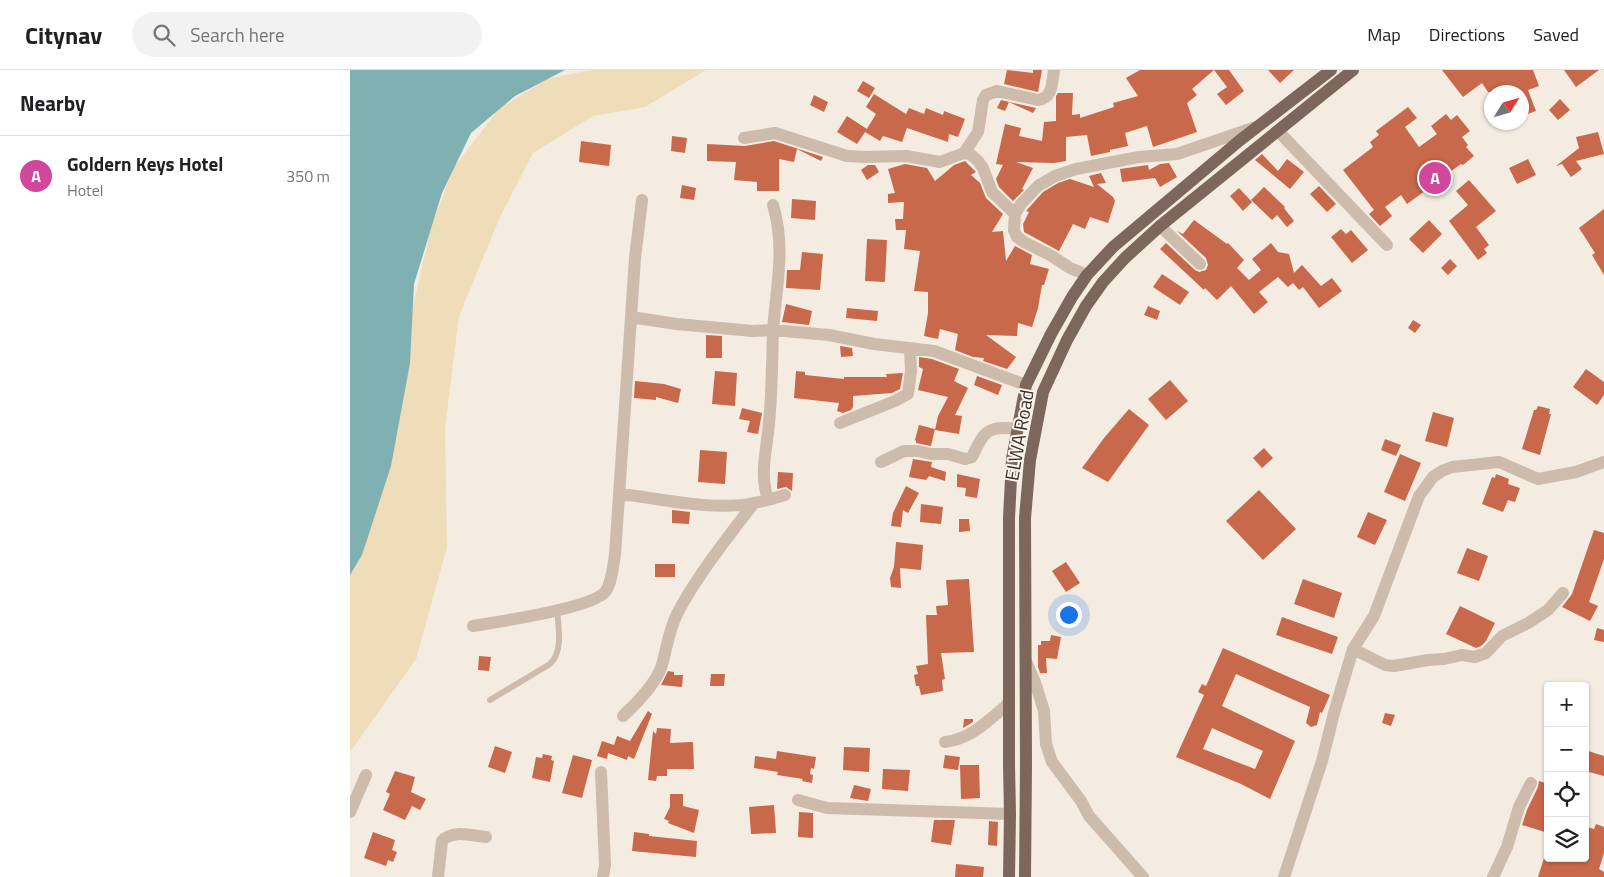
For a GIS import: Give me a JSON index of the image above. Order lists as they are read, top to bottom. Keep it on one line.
{"streets":{"main road":["ELWA Road"]},"north":"top right","page":{"header":"Citynav","search":"Search here","nav":["Map","Directions","Saved"],"heading":"Nearby","list":[{"mark":"A","name":"Goldern Keys Hotel","note":"Hotel","value":"350 m"}],"pins":"A","map_buttons":["+","−"]}}
